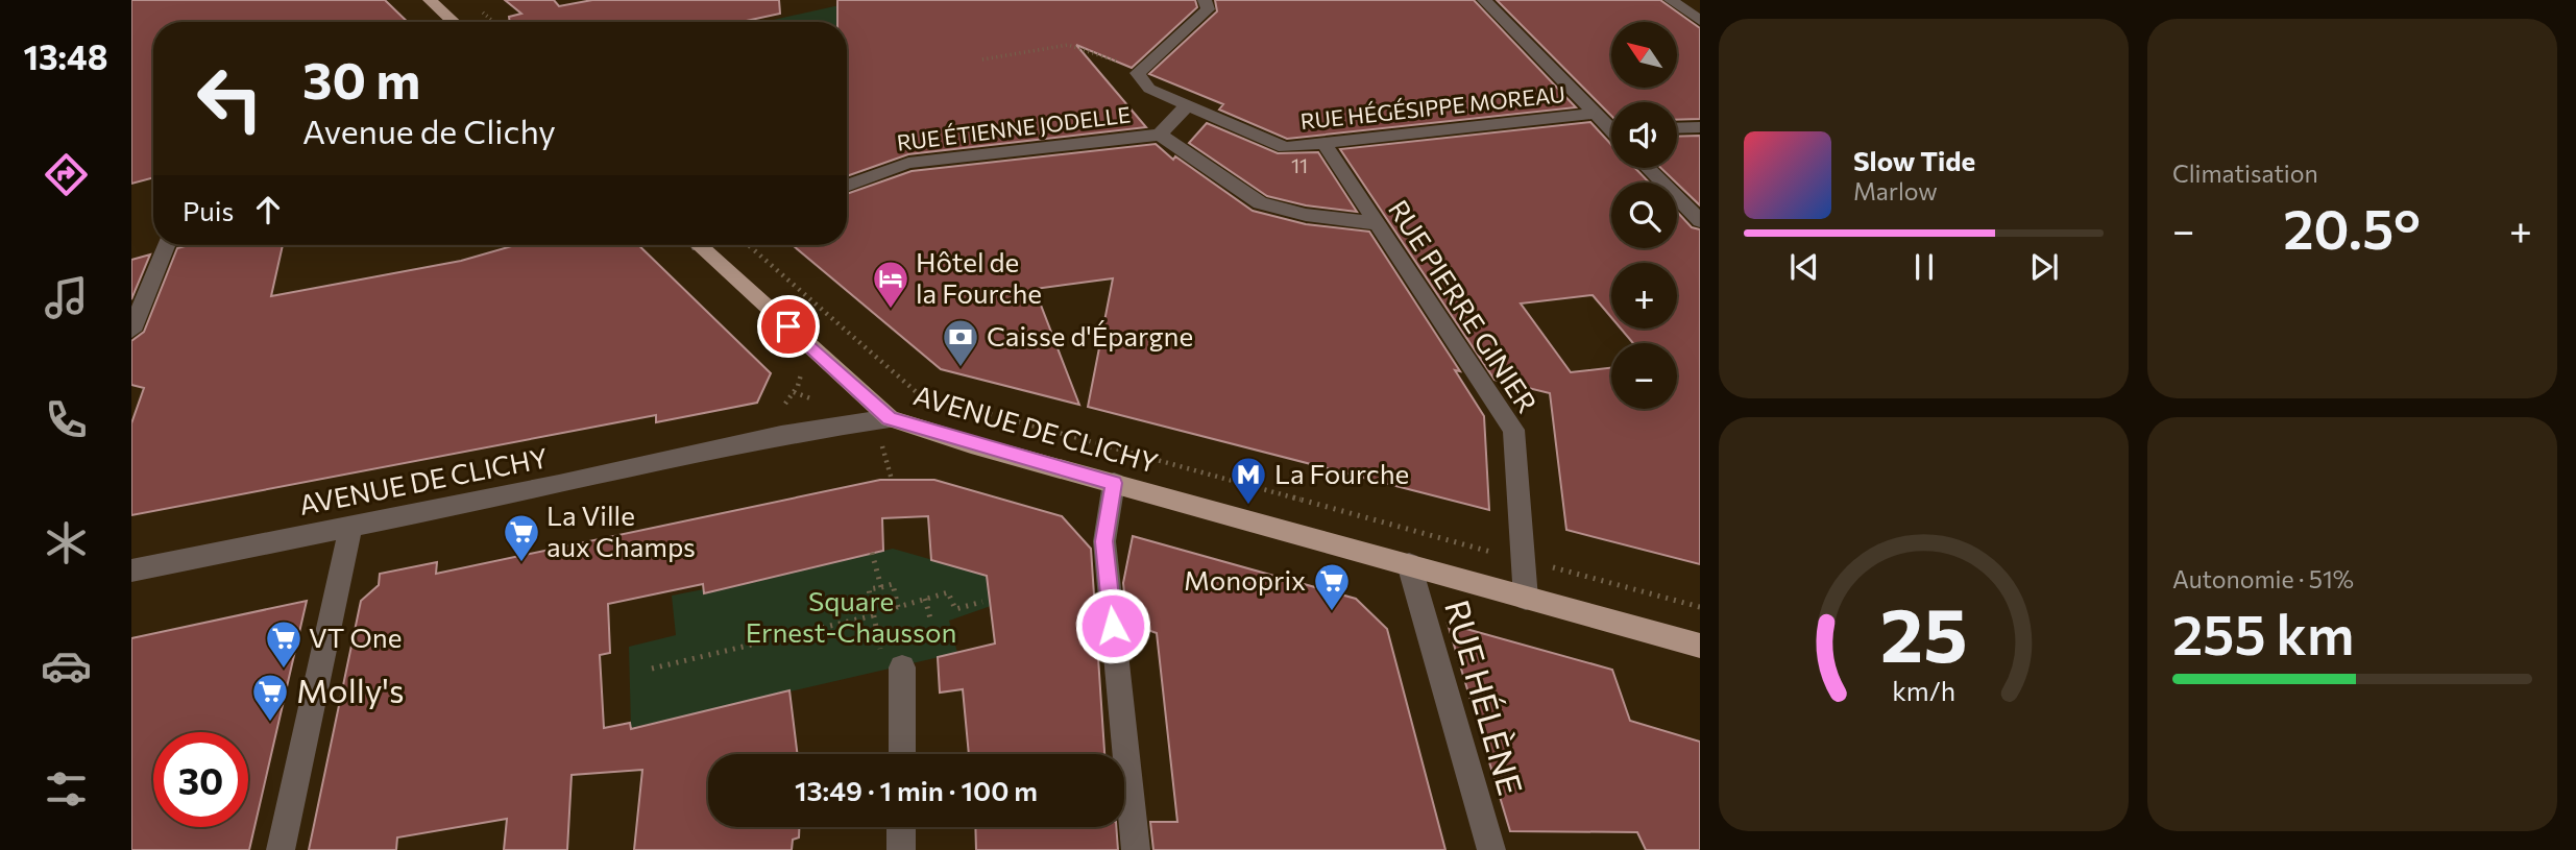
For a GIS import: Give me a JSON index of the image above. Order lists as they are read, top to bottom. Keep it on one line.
{"streets":{"main road":["AVENUE DE CLICHY"],"street":["RUE HÉGÉSIPPE MOREAU","RUE ÉTIENNE JODELLE","RUE PIERRE GINIER","RUE HÉLÈNE"]},"crossings":[["RUE HÉGÉSIPPE MOREAU","RUE ÉTIENNE JODELLE"],["RUE HÉGÉSIPPE MOREAU","RUE PIERRE GINIER"],["RUE PIERRE GINIER","AVENUE DE CLICHY"],["AVENUE DE CLICHY","RUE HÉLÈNE"]],"parks":["Square Ernest-Chausson"],"places":{"hotel":["Hôtel de la Fourche"],"bank":["Caisse d'Épargne"],"metro station":["La Fourche"],"supermarket":["La Ville aux Champs","Monoprix","VT One","Molly's"]},"house_numbers":["11"],"north":"top left","page":{"tabs":"13:48","tile":["Climatisation",["Autonomie · 51%","255 km"]],"map_buttons":["+","−"],"turn":["30 m","Avenue de Clichy"],"song":["Slow Tide","Marlow"],"then":"Puis","heat":["−","20.5°","+"],"limit":"30","trip":"13:49 · 1 min · 100 m","gauge":["25","km/h"]}}
